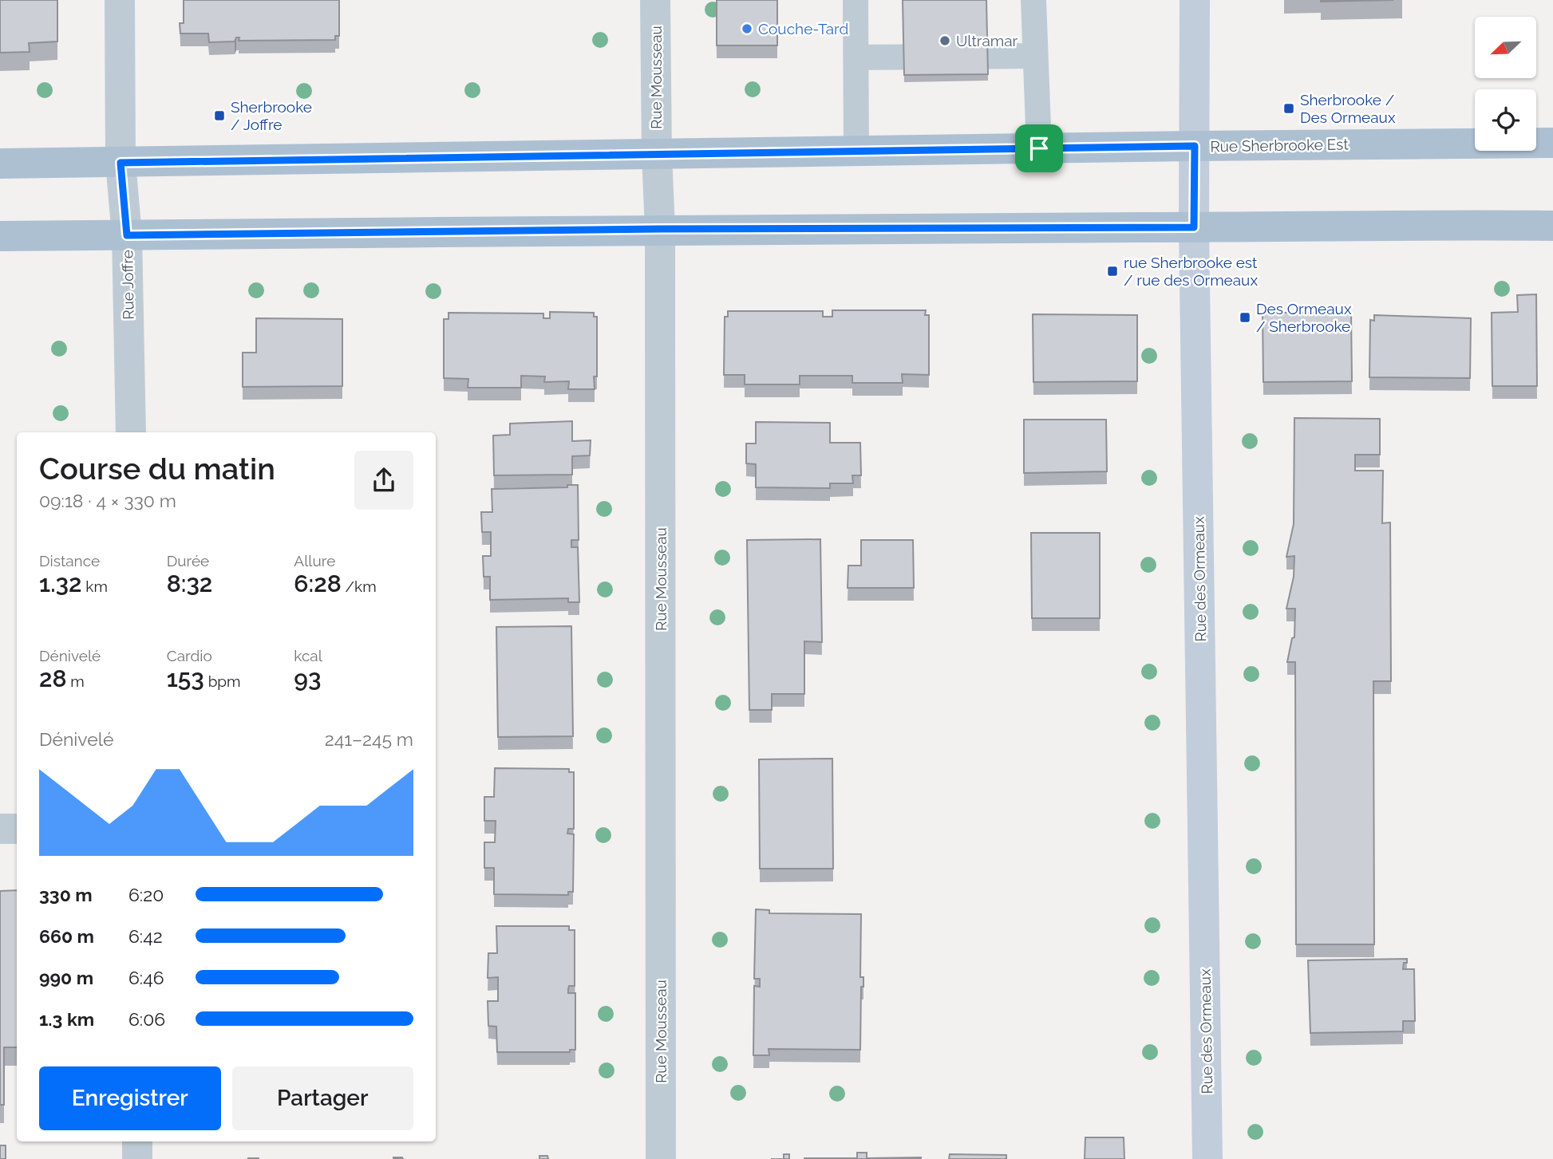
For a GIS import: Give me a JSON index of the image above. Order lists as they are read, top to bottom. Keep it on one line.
{"streets":{"main road":["Rue Sherbrooke Est"],"street":["Rue Mousseau","Rue Joffre","Rue des Ormeaux"]},"crossings":[["Rue Mousseau","Rue Sherbrooke Est"],["Rue Sherbrooke Est","Rue Joffre"],["Rue Sherbrooke Est","Rue des Ormeaux"]],"places":{"other":["Couche-Tard","Ultramar"],"transit":["Sherbrooke / Des Ormeaux","Sherbrooke / Joffre","rue Sherbrooke est / rue des Ormeaux","Des Ormeaux / Sherbrooke"]},"north":"bottom left","page":{"heading":["Course du matin","09:18 · 4 × 330 m"],"stats":[["Distance","1.32 km"],["Durée","8:32"],["Allure","6:28 /km"],["Dénivelé","28 m"],["Cardio","153 bpm"],["kcal","93"]],"chart":["Dénivelé","241–245 m"],"list":[{"name":"330 m","note":"6:20"},{"name":"660 m","note":"6:42"},{"name":"990 m","note":"6:46"},{"name":"1.3 km","note":"6:06"}],"buttons":["Enregistrer","Partager"]}}
